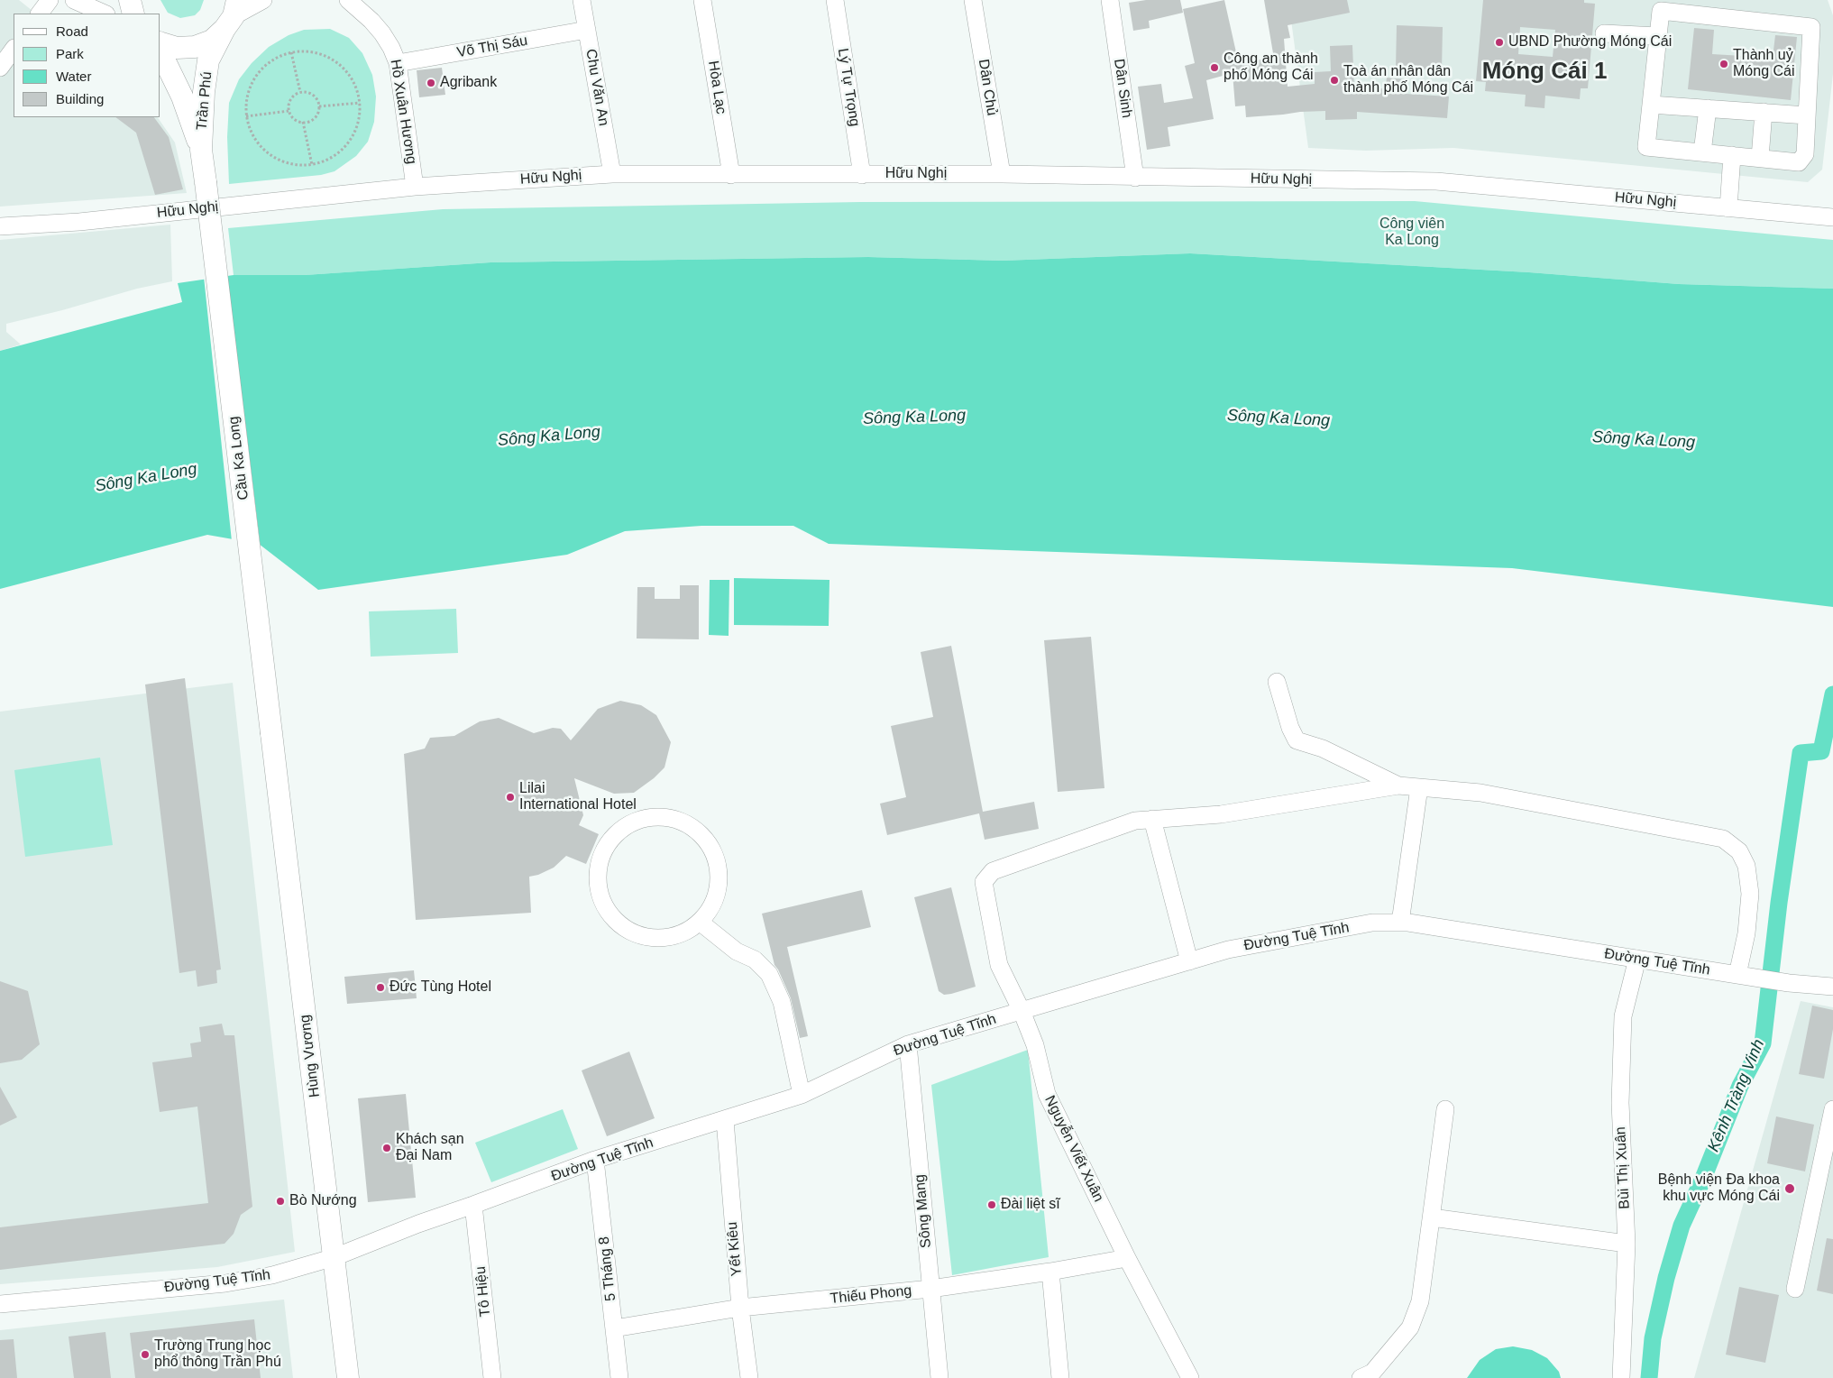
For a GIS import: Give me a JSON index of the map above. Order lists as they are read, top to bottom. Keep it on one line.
{"streets":{"main road":["Trần Phú","Cầu Ka Long","Hùng Vương"],"street":["Võ Thị Sáu","Chu Văn An","Hòa Lạc","Lý Tự Trọng","Dân Chủ","Dân Sinh","Hồ Xuân Hương","Hữu Nghị","Đường Tuệ Tĩnh","Nguyễn Viết Xuân","Bùi Thị Xuân","Sông Mang","Yết Kiêu","5 Tháng 8","Tô Hiệu","Thiếu Phong"]},"crossings":[["Võ Thị Sáu","Chu Văn An"],["Võ Thị Sáu","Hồ Xuân Hương"],["Chu Văn An","Hữu Nghị"],["Hòa Lạc","Hữu Nghị"],["Lý Tự Trọng","Hữu Nghị"],["Dân Chủ","Hữu Nghị"],["Dân Sinh","Hữu Nghị"],["Trần Phú","Cầu Ka Long"],["Hồ Xuân Hương","Hữu Nghị"],["Cầu Ka Long","Hùng Vương"],["Đường Tuệ Tĩnh","Hùng Vương"],["Đường Tuệ Tĩnh","Nguyễn Viết Xuân"],["Đường Tuệ Tĩnh","Bùi Thị Xuân"],["Đường Tuệ Tĩnh","Sông Mang"],["Đường Tuệ Tĩnh","Yết Kiêu"],["Đường Tuệ Tĩnh","5 Tháng 8"],["Đường Tuệ Tĩnh","Tô Hiệu"],["Nguyễn Viết Xuân","Thiếu Phong"],["Sông Mang","Thiếu Phong"],["Yết Kiêu","Thiếu Phong"],["5 Tháng 8","Thiếu Phong"]],"districts":["Móng Cái 1"],"water":["Sông Ka Long","Kênh Tràng Vinh"],"parks":["Công viên Ka Long"],"places":["UBND Phường Móng Cái","Thành uỷ Móng Cái","Công an thành phố Móng Cái","Toà án nhân dân thành phố Móng Cái","Agribank","Lilai International Hotel","Đức Tùng Hotel","Khách sạn Đại Nam","Bệnh viện Đa khoa khu vực Móng Cái","Bò Nướng","Đài liệt sĩ","Trường Trung học phổ thông Trần Phú"],"legend":["Road","Park","Water","Building"]}
